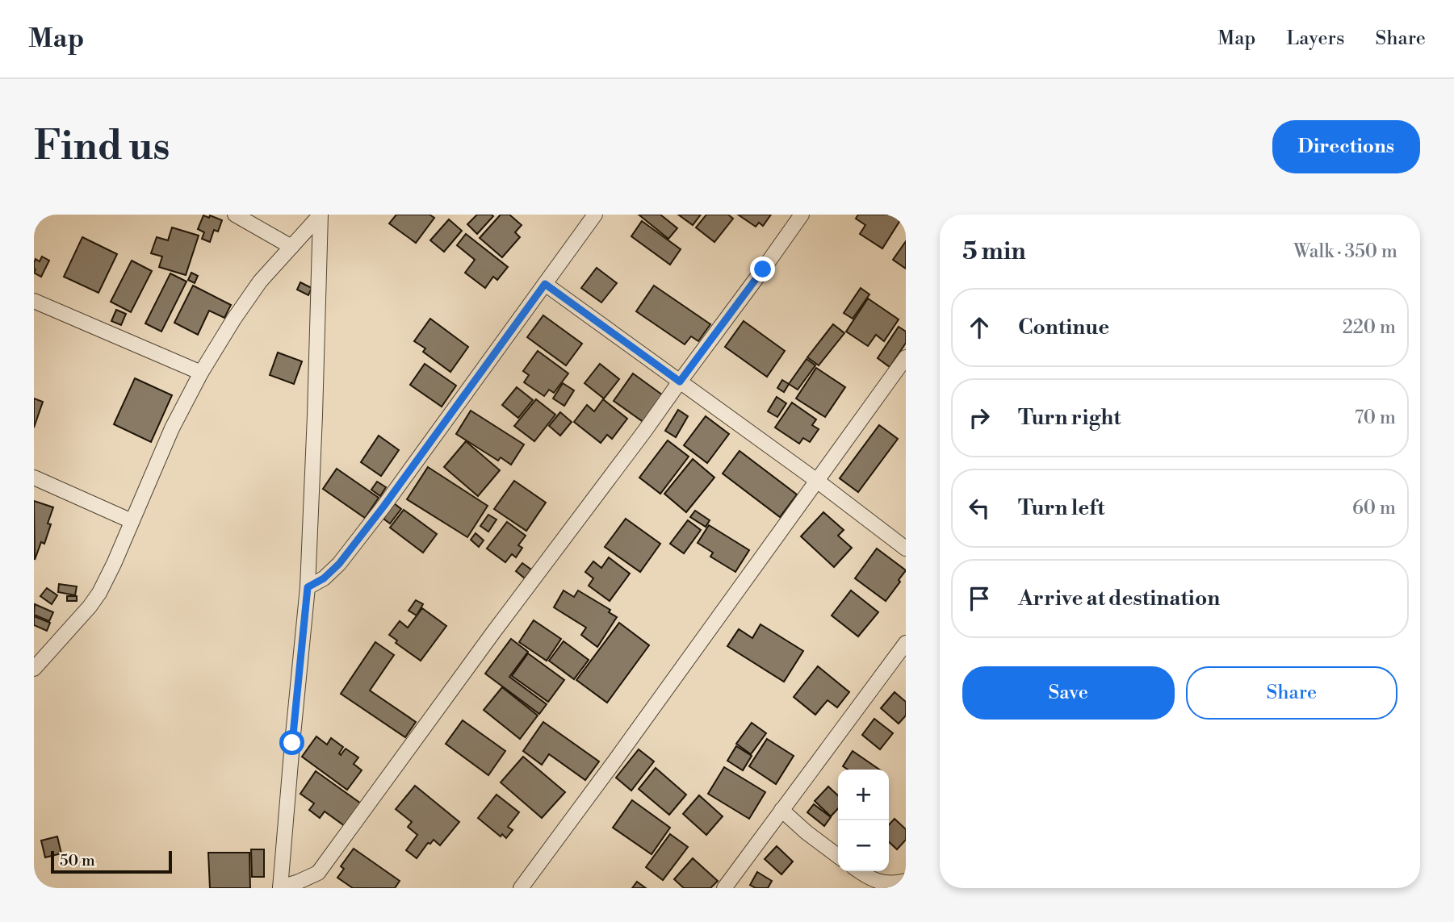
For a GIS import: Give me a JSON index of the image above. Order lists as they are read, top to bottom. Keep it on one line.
{"scale_bar":"50 m","page":{"header":"Map","nav":["Map","Layers","Share"],"buttons":["Directions",["Save","Share"]],"title":"Find us","heading":["5 min","Walk · 350 m"],"list":[["Continue","220 m"],["Turn right","70 m"],["Turn left","60 m"],"Arrive at destination"],"map_buttons":["+","−"],"scale":"50 m"}}
